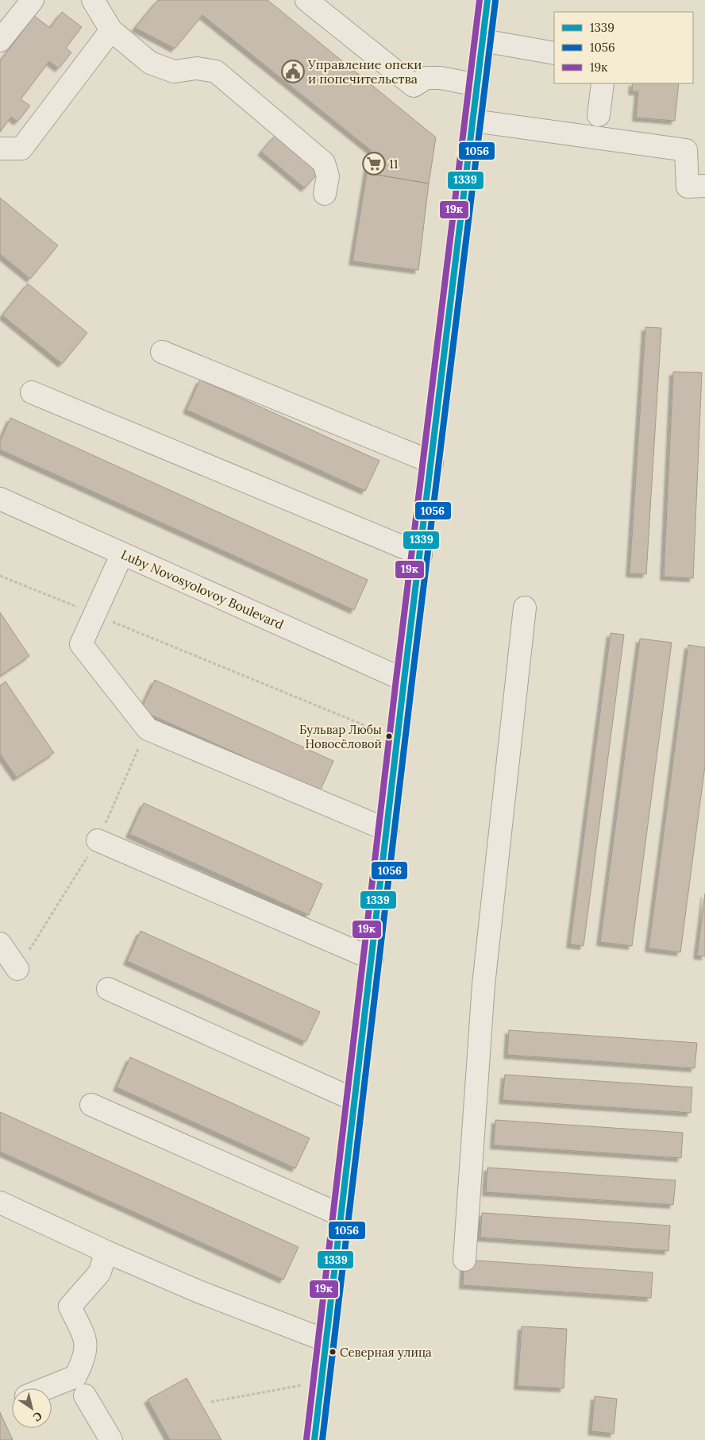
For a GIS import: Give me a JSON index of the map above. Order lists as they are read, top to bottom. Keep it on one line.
{"streets":{"street":["Luby Novosyolovoy Boulevard"]},"places":{"public building":["Управление опеки и попечительства"],"supermarket":["11"],"other":["Бульвар Любы Новосёловой","Северная улица"]},"lines":["transit line 1339","transit line 19к","transit line 1056"],"legend":["1339","1056","19к"],"north":"bottom right"}
